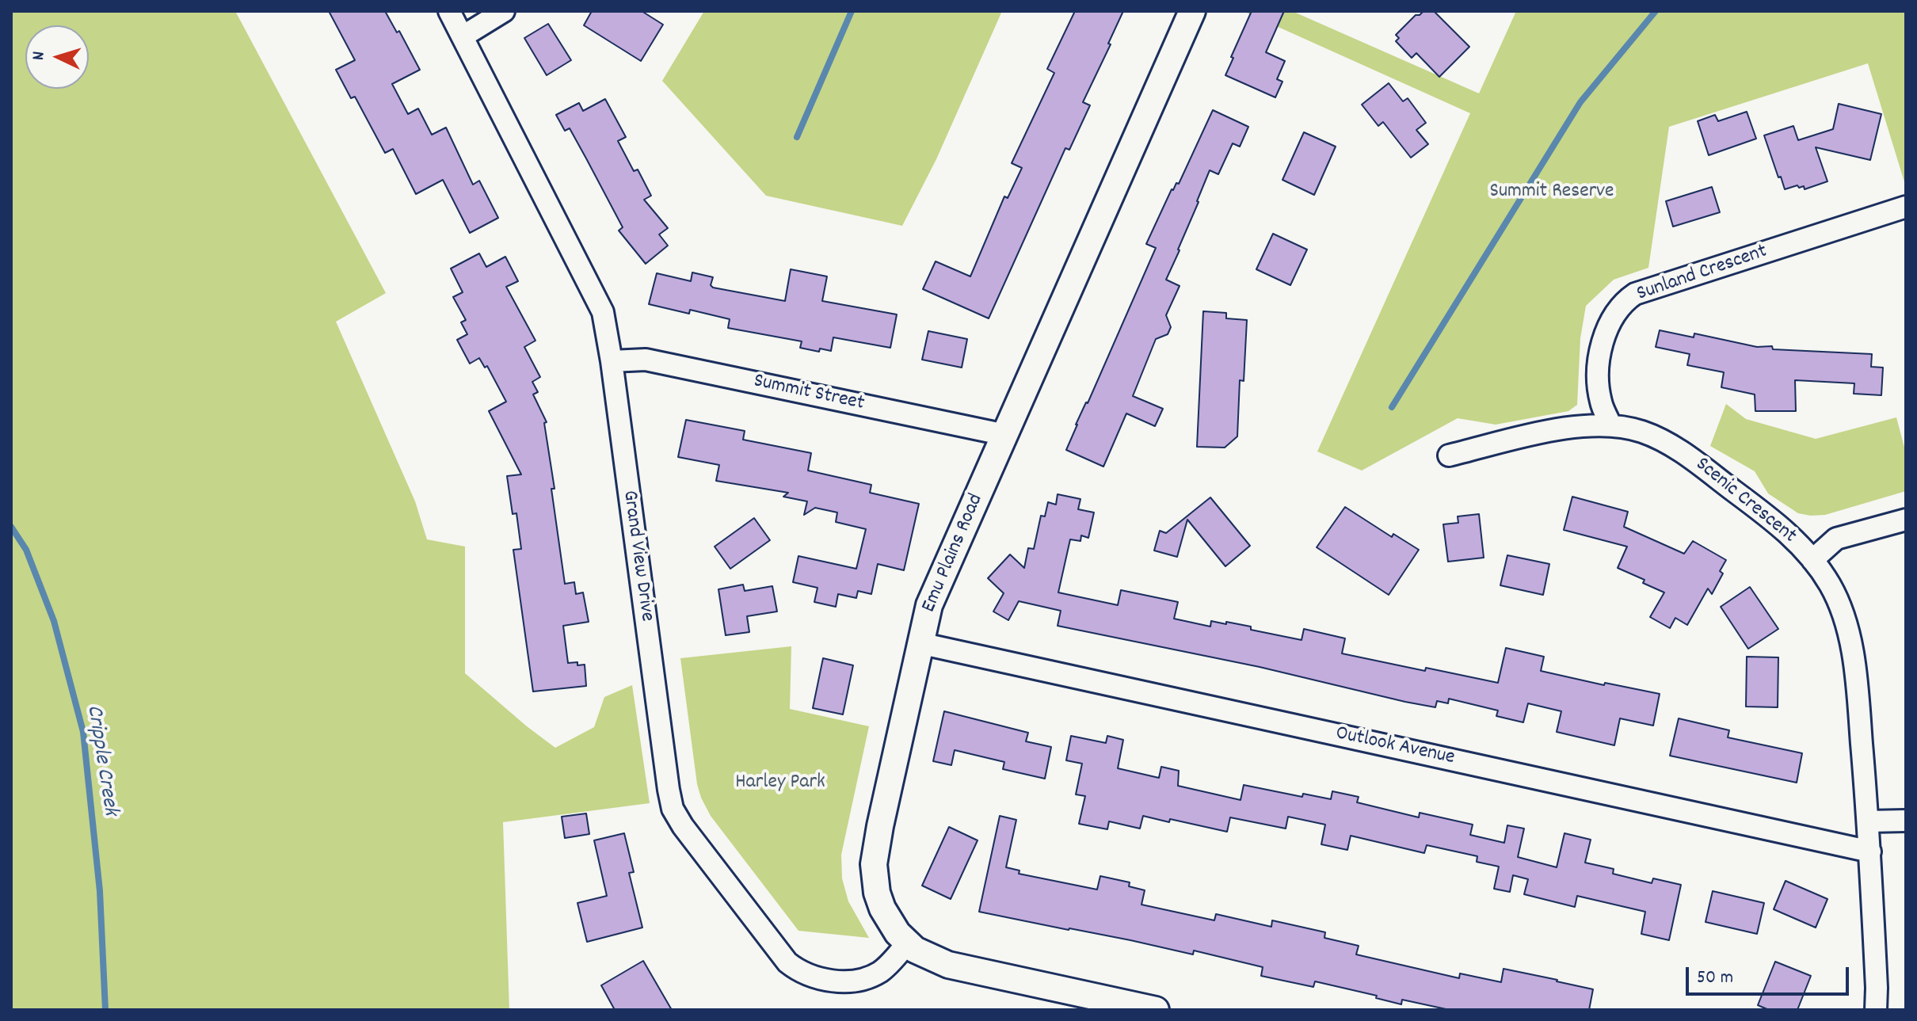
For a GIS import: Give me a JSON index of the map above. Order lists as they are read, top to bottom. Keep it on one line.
{"streets":{"street":["Sunland Crescent","Summit Street","Scenic Crescent","Emu Plains Road","Grand View Drive","Outlook Avenue"]},"crossings":[["Sunland Crescent","Scenic Crescent"],["Summit Street","Emu Plains Road"],["Summit Street","Grand View Drive"],["Scenic Crescent","Outlook Avenue"],["Emu Plains Road","Grand View Drive"],["Emu Plains Road","Outlook Avenue"]],"water":["Cripple Creek"],"parks":["Summit Reserve","Harley Park"],"scale_bar":"50 m","north":"left"}
